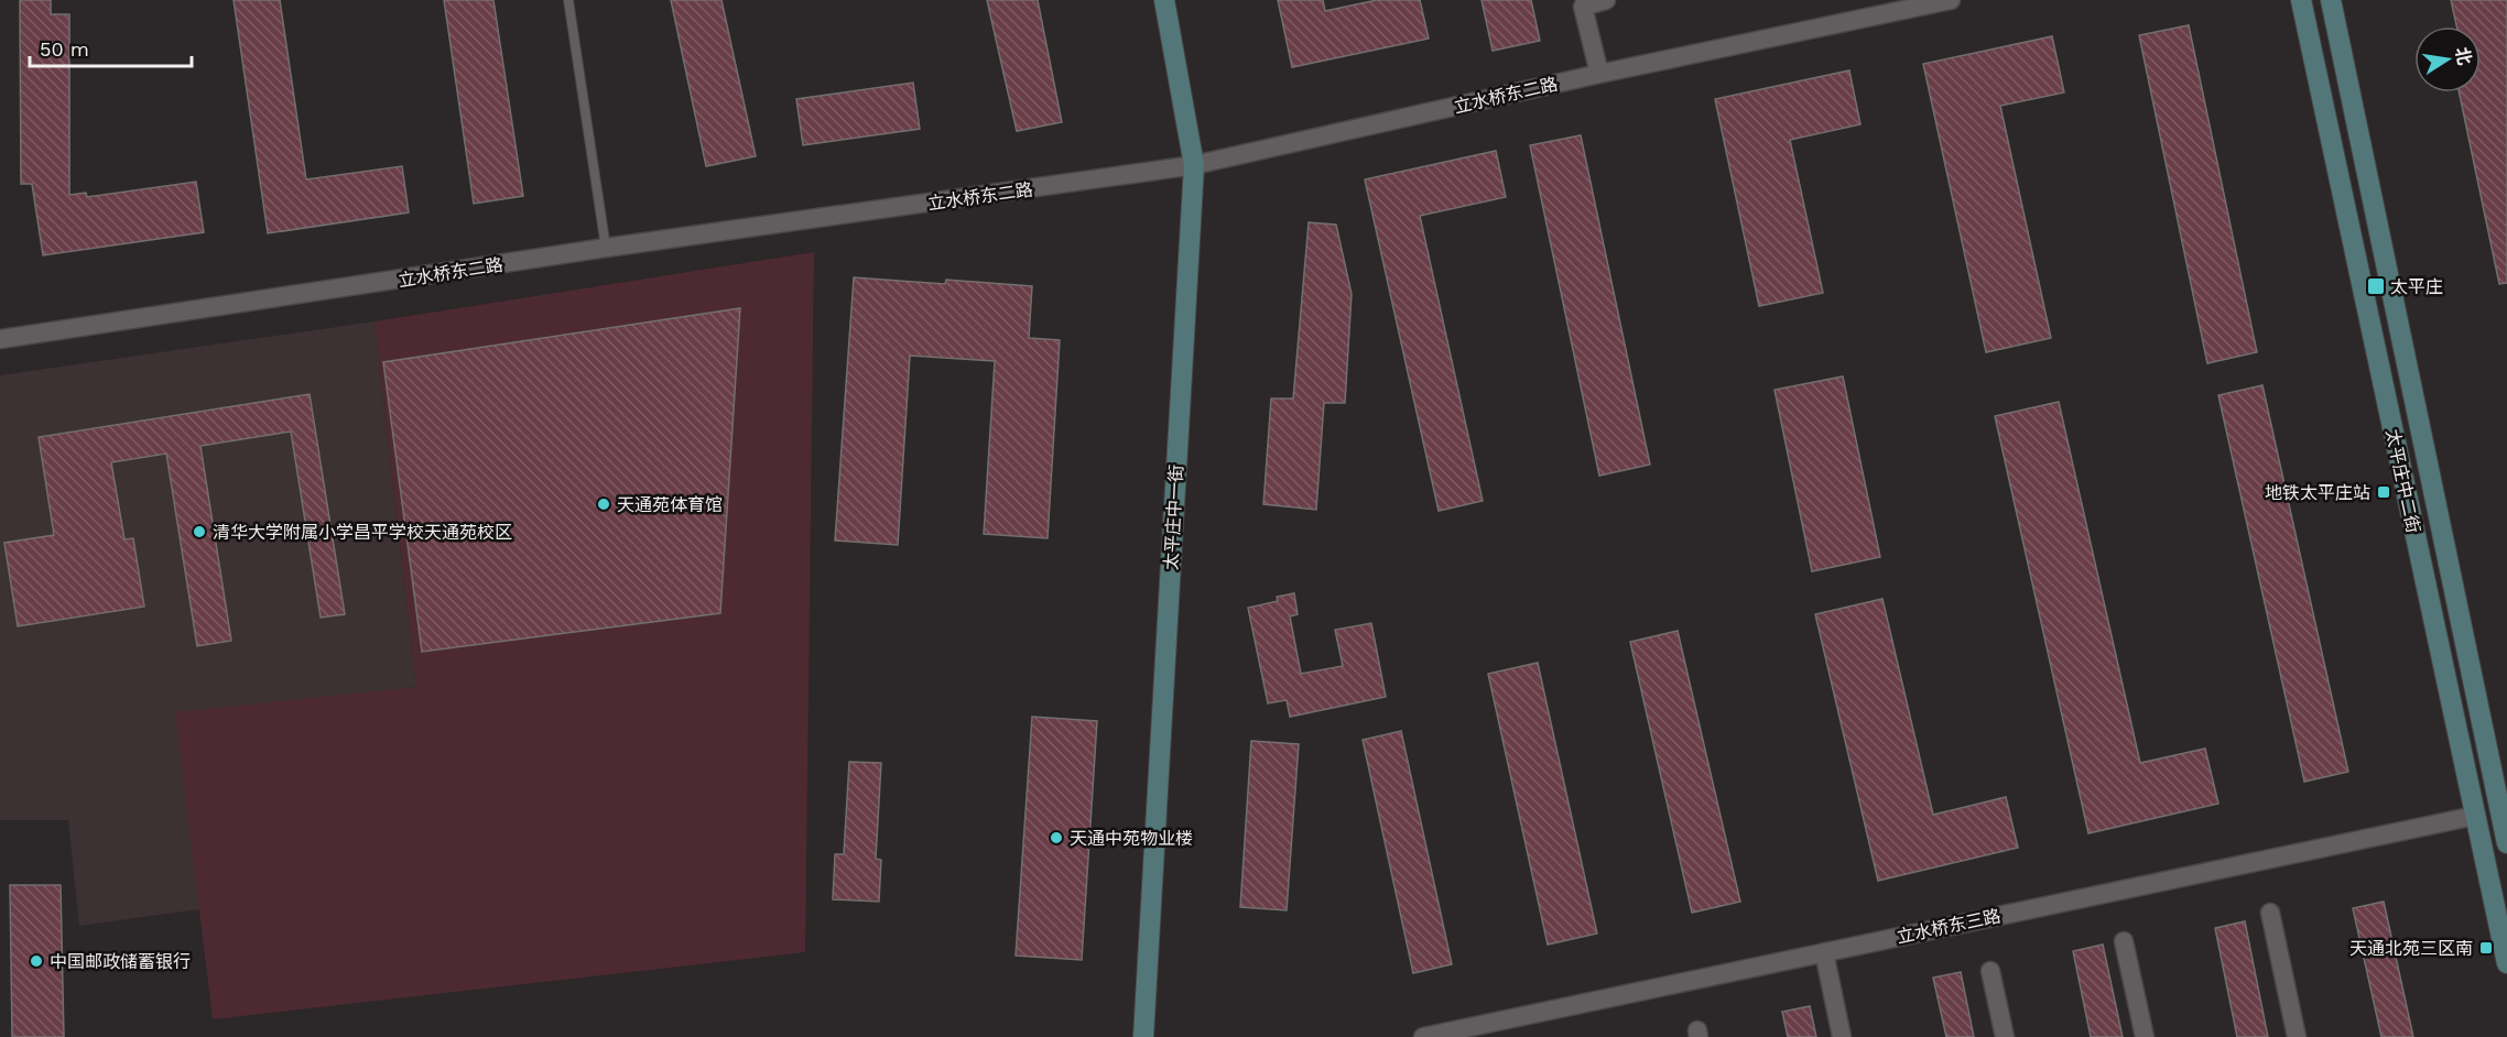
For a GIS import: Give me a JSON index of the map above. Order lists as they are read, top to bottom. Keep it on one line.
{"streets":{"main road":["太平庄中二街","太平庄中一街"],"street":["立水桥东二路","立水桥东三路"]},"crossings":[["立水桥东二路","太平庄中一街"],["太平庄中二街","立水桥东三路"]],"places":{"transit":["太平庄","地铁太平庄站","天通北苑三区南"],"other":["天通苑体育馆","清华大学附属小学昌平学校天通苑校区","天通中苑物业楼","中国邮政储蓄银行"]},"scale_bar":"50 m","north":"right"}
